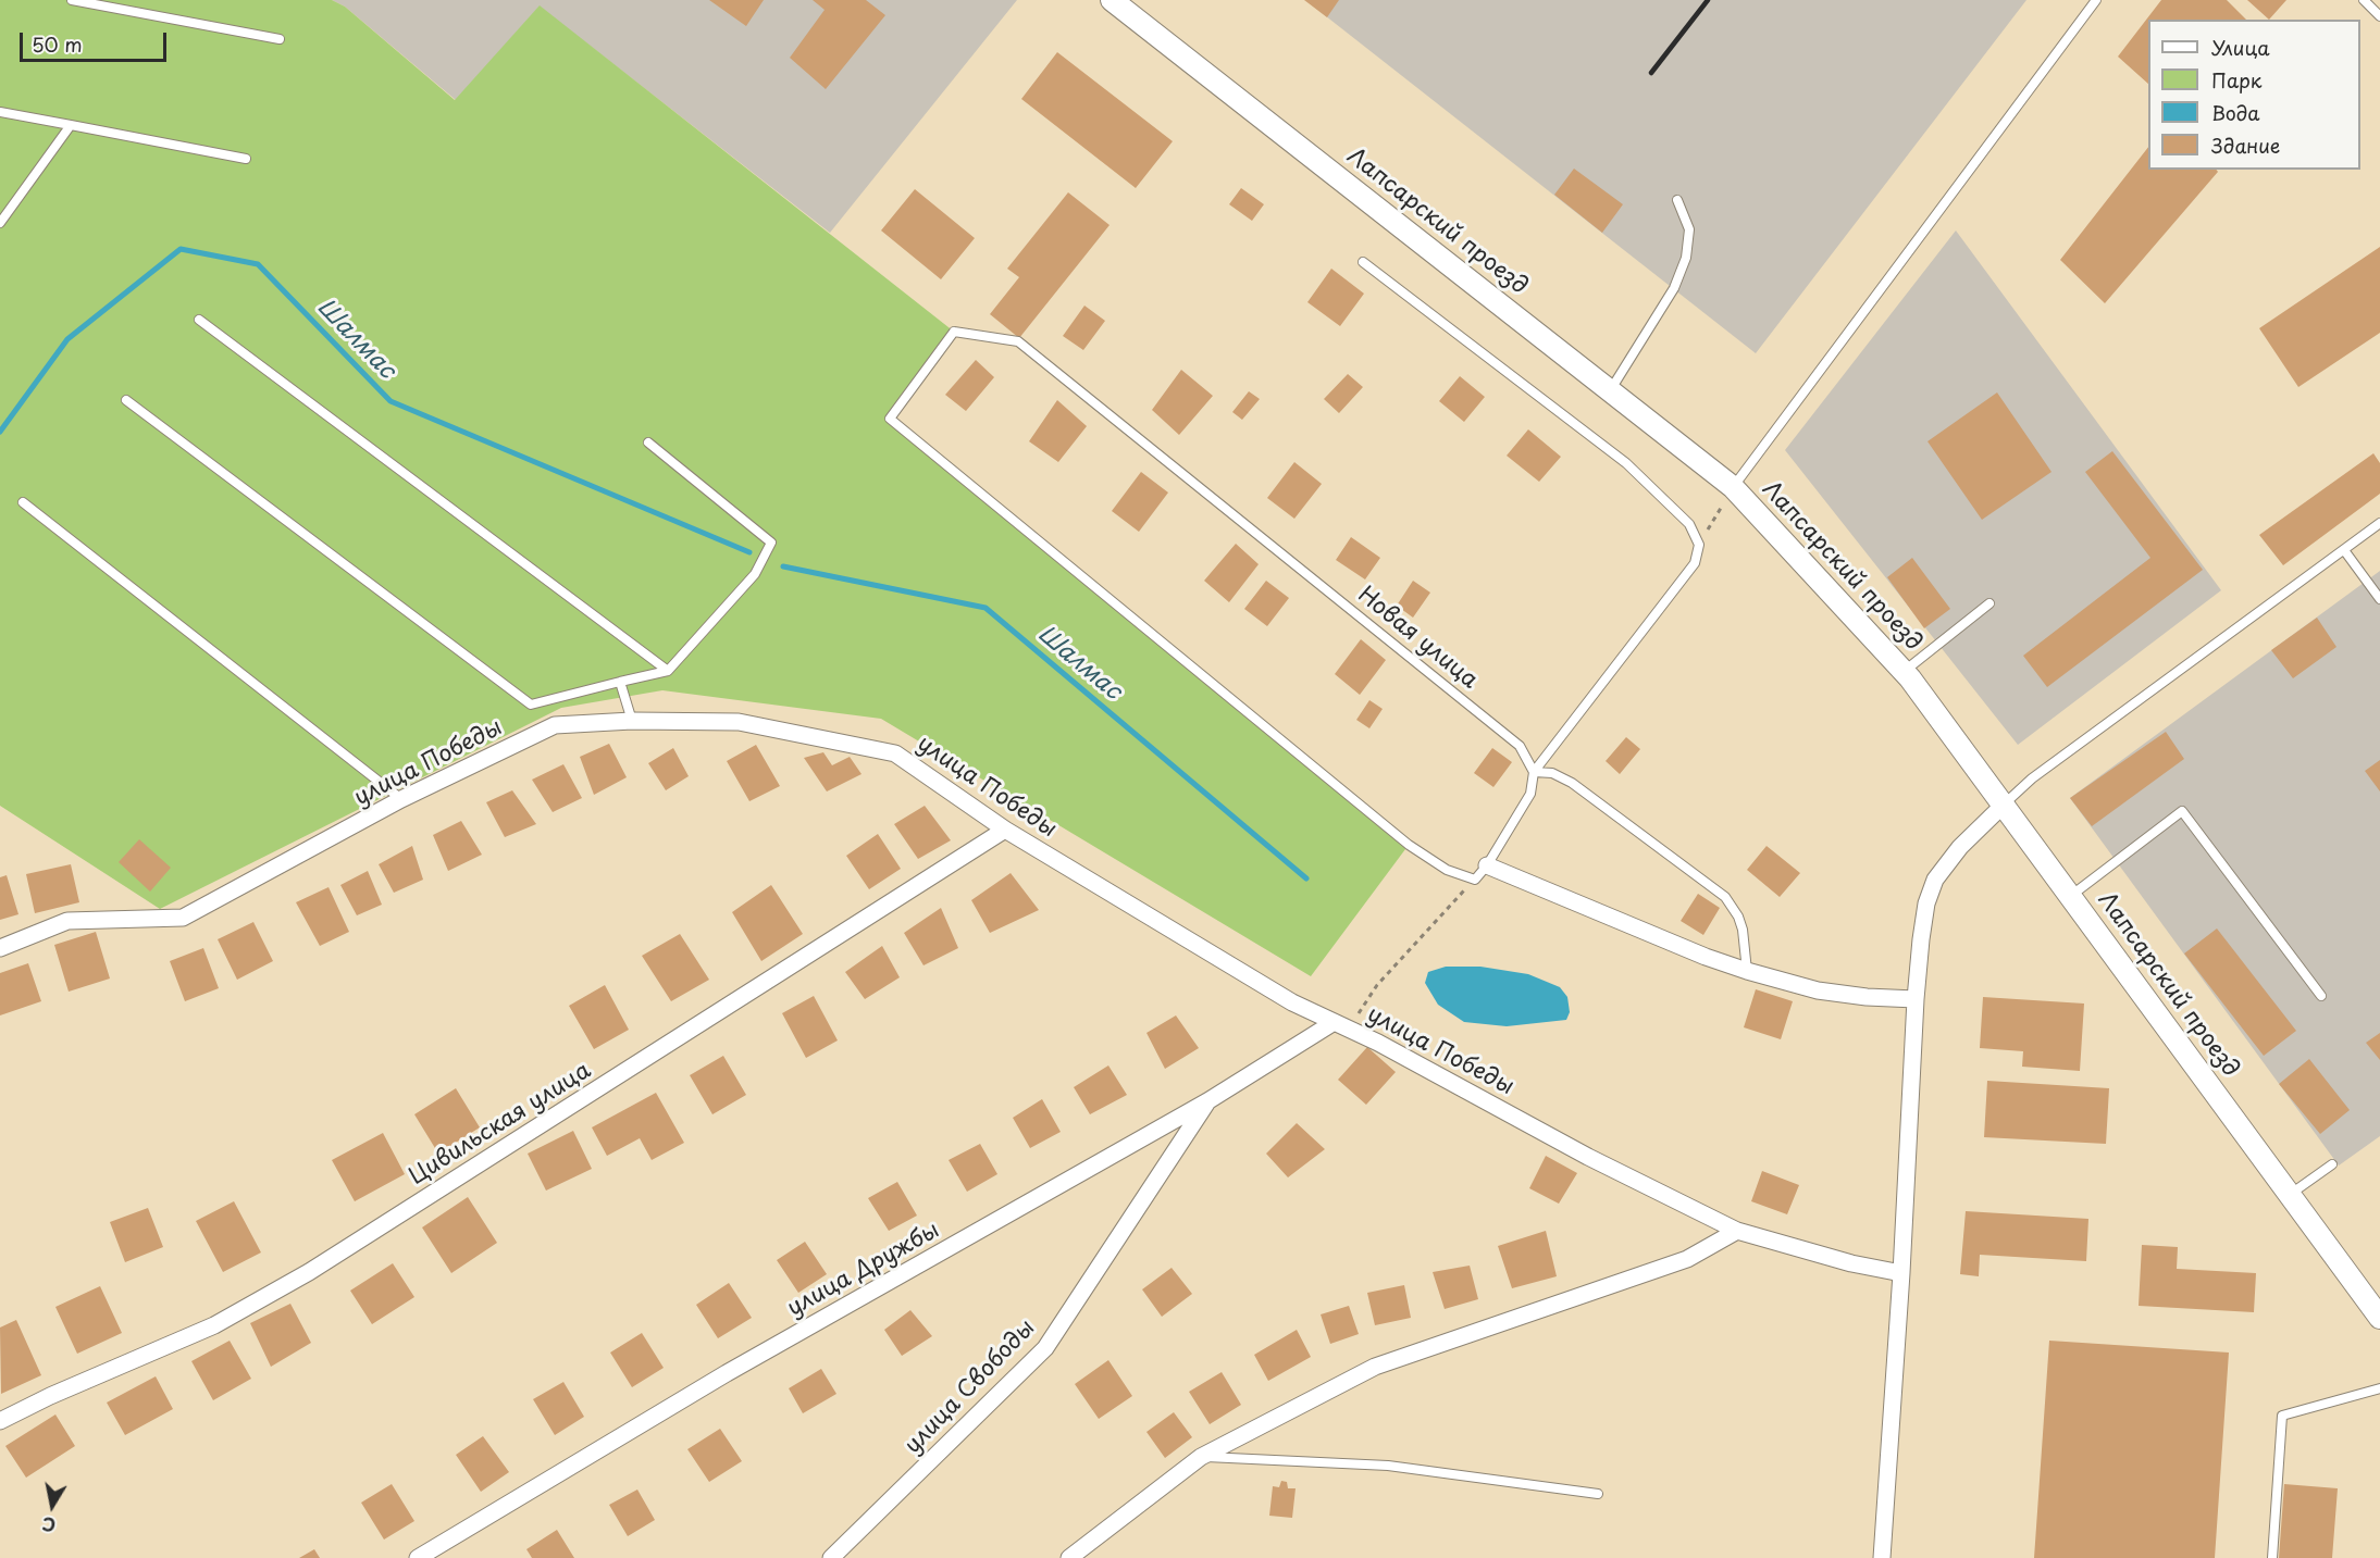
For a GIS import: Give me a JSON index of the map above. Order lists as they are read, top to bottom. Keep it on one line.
{"streets":{"street":["Лапсарский проезд","улица Победы","Цивильская улица","улица Дружбы","улица Свободы"],"lane":["Новая улица"]},"crossings":[["улица Победы","Цивильская улица"],["улица Победы","улица Дружбы"],["улица Дружбы","улица Свободы"]],"water":["Шалмас"],"legend":["Улица","Парк","Вода","Здание"],"scale_bar":"50 m","north":"bottom"}
